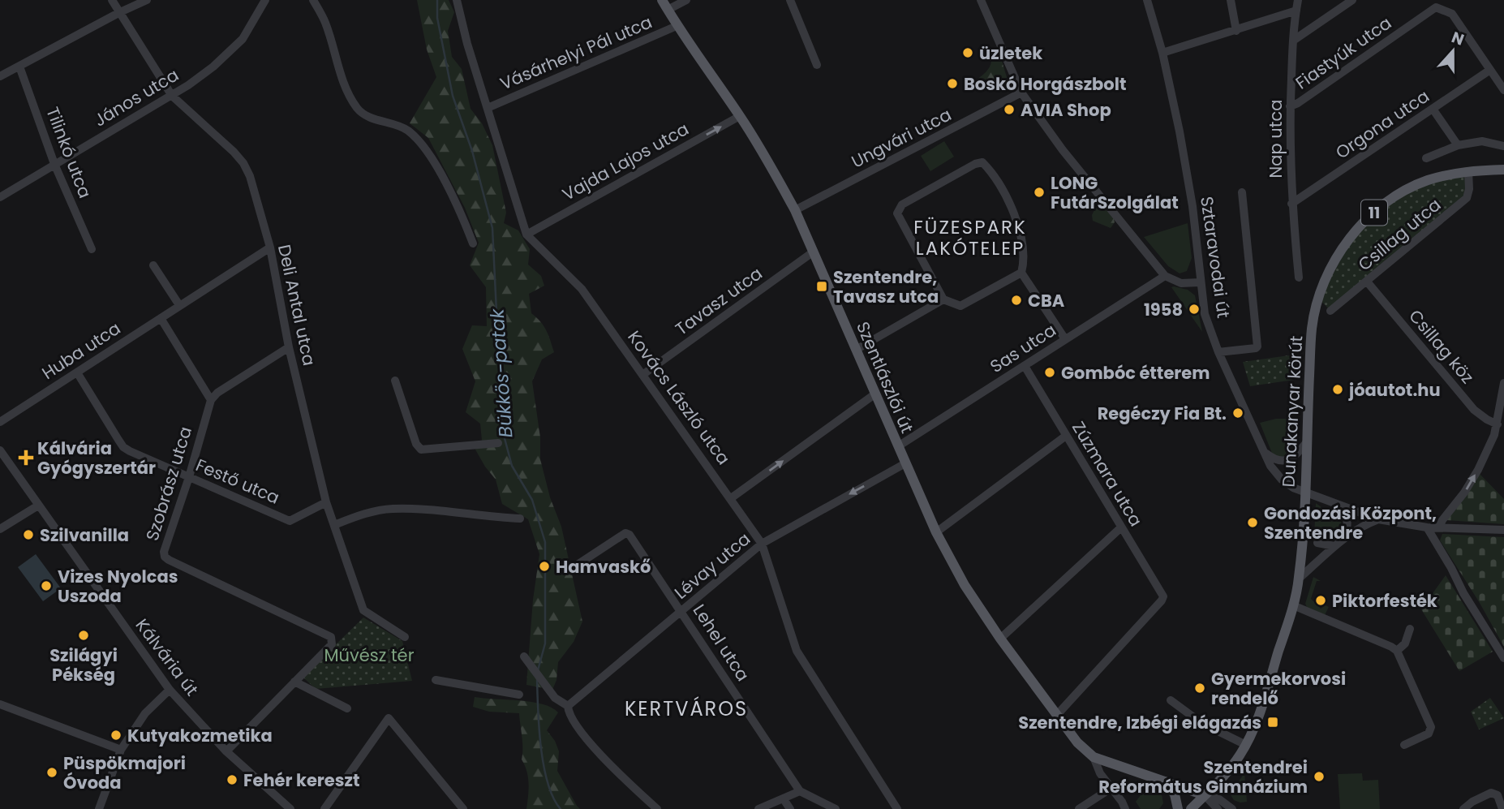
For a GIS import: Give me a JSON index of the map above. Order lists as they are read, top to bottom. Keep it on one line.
{"streets":{"main road":["11","Szentlászlói út","Dunakanyar körút"],"street":["Vásárhelyi Pál utca","Fiastyúk utca","János utca","Orgona utca","Ungvári utca","Nap utca","Tilinkó utca","Vajda Lajos utca","Csillag utca","Sztaravodai út","Tavasz utca","Deli Antal utca","Csillag köz","Sas utca","Huba utca","Kovács László utca","Zúzmara utca","Festő utca","Szobrász utca","Lévay utca","Lehel utca","Kálvária út"]},"crossings":[["Vásárhelyi Pál utca","Szentlászlói út"],["Vásárhelyi Pál utca","Kovács László utca"],["Fiastyúk utca","Orgona utca"],["Fiastyúk utca","Nap utca"],["János utca","Tilinkó utca"],["János utca","Deli Antal utca"],["Orgona utca","Nap utca"],["Ungvári utca","Szentlászlói út"],["Vajda Lajos utca","Szentlászlói út"],["Vajda Lajos utca","Kovács László utca"],["Csillag utca","Csillag köz"],["Csillag utca","Dunakanyar körút"],["Sztaravodai út","Dunakanyar körút"],["Tavasz utca","Szentlászlói út"],["Tavasz utca","Kovács László utca"],["Deli Antal utca","Huba utca"],["Deli Antal utca","Festő utca"],["Sas utca","Szentlászlói út"],["Sas utca","Zúzmara utca"],["Huba utca","Festő utca"],["Szentlászlói út","Dunakanyar körút"],["Szentlászlói út","Zúzmara utca"],["Szentlászlói út","Lévay utca"],["Kovács László utca","Lévay utca"],["Festő utca","Szobrász utca"],["Lévay utca","Lehel utca"]],"one_way":["Vajda Lajos utca"],"districts":["FÜZESPARK LAKÓTELEP","KERTVÁROS"],"water":["Bükkös-patak"],"parks":["Művész tér"],"places":{"other":["üzletek","Boskó Horgászbolt","AVIA Shop","LONG FutárSzolgálat","CBA","1958","Gombóc étterem","jóautot.hu","Regéczy Fia Bt.","Gondozási Központ, Szentendre","Szilvanilla","Hamvaskő","Vizes Nyolcas Uszoda","Piktorfesték","Szilágyi Pékség","Gyermekorvosi rendelő","Kutyakozmetika","Püspökmajori Óvoda","Szentendrei Református Gimnázium","Fehér kereszt"],"transit":["Szentendre, Tavasz utca","Szentendre, Izbégi elágazás"],"health":["Kálvária Gyógyszertár"]},"north":"top"}
